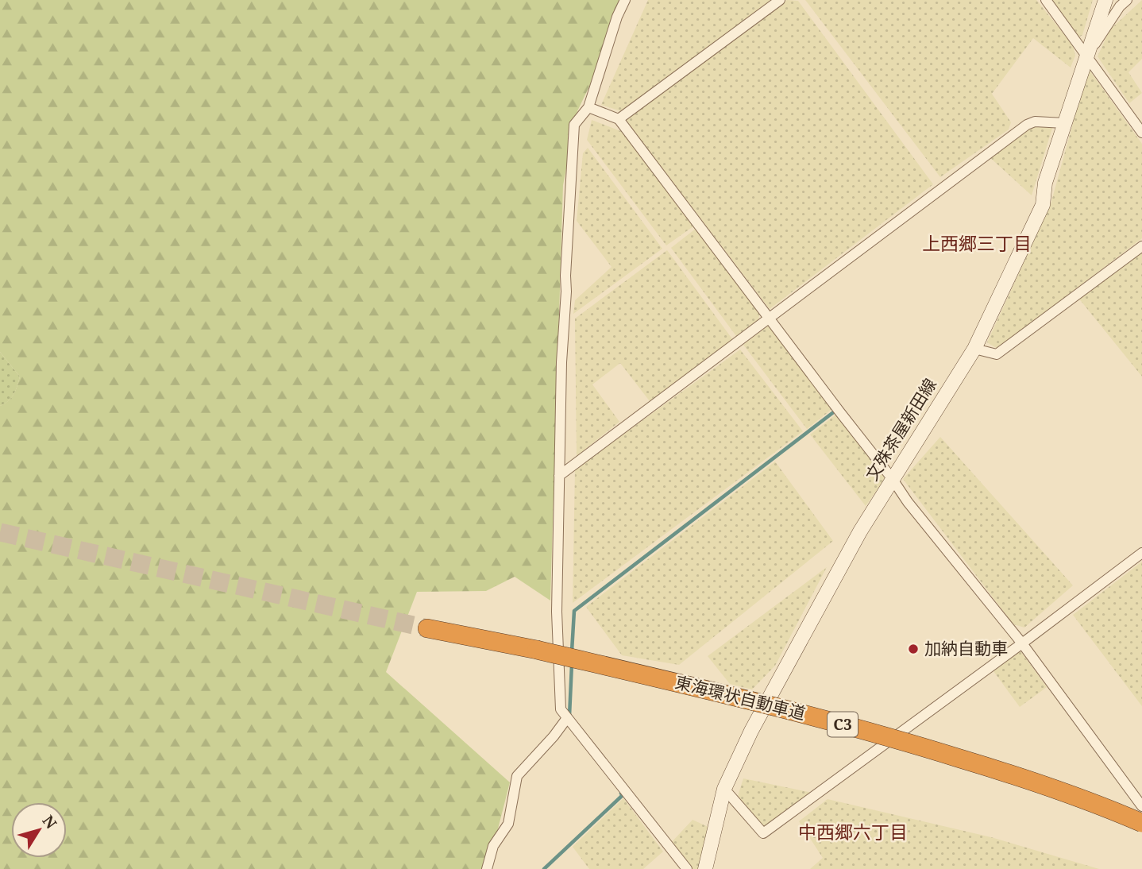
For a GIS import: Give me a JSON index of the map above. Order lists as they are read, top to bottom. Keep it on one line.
{"streets":{"highway":["東海環状自動車道","C3"],"main road":["文殊茶屋新田線"]},"districts":["上西郷三丁目","中西郷六丁目"],"places":["加納自動車"],"north":"top right"}
